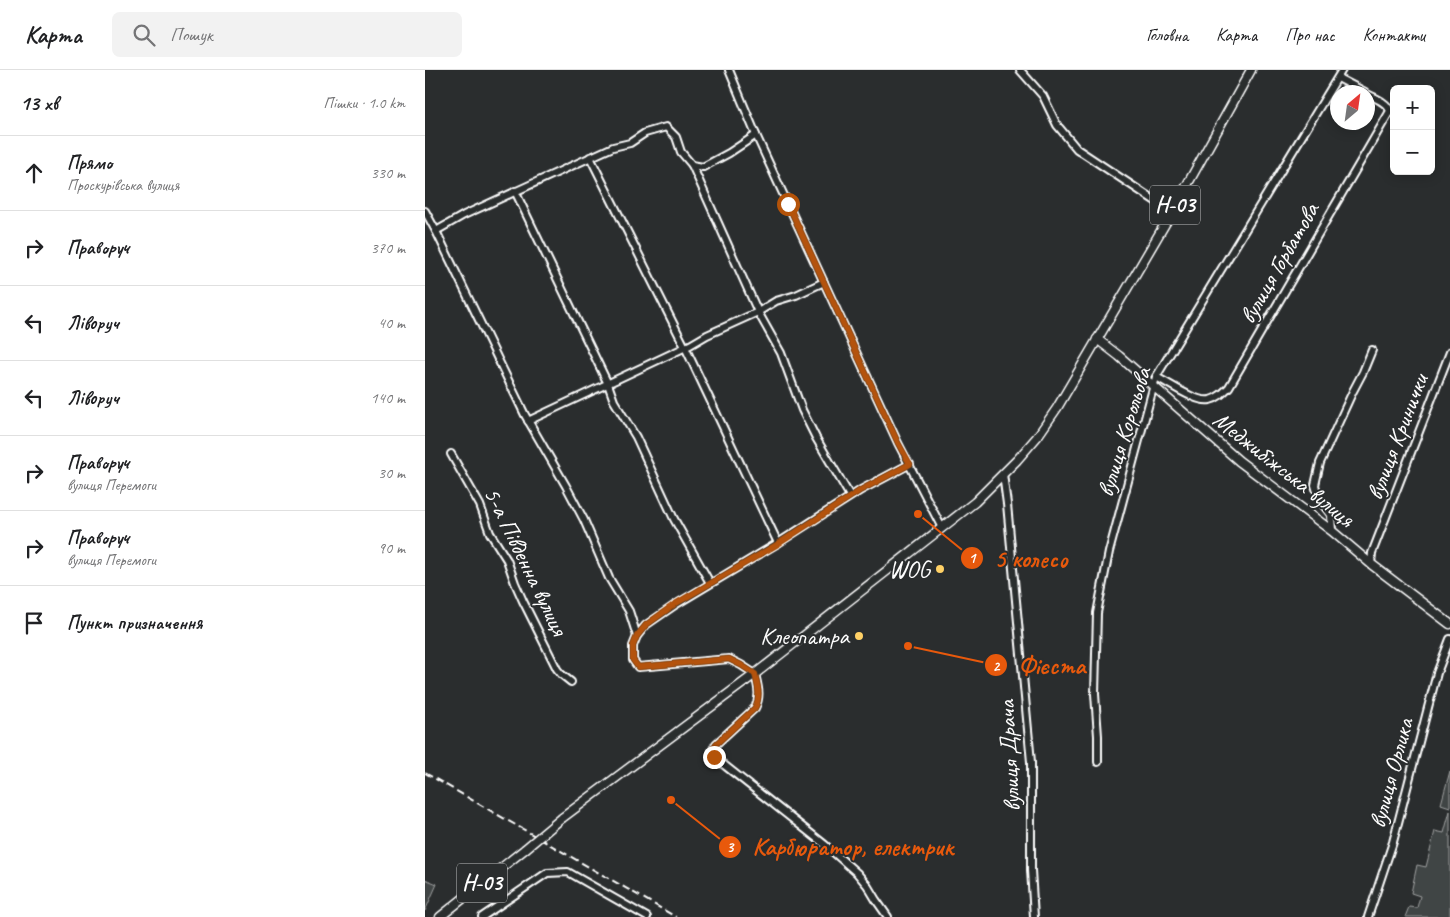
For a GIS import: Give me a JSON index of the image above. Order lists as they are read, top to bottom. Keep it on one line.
{"streets":{"main road":["Н-03","Меджибіжська вулиця"],"street":["вулиця Горбатова","вулиця Корольова","вулиця Кринички","5-а Південна вулиця","вулиця Драча","вулиця Орлика"]},"crossings":[["Н-03","Меджибіжська вулиця"],["Н-03","вулиця Драча"],["вулиця Горбатова","вулиця Корольова"],["вулиця Корольова","Меджибіжська вулиця"],["вулиця Кринички","Меджибіжська вулиця"]],"places":["5 колесо","WOG","Клеопатра","Фієста","Карбюратор, електрик"],"north":"top right","page":{"header":"Карта","search":"Пошук","nav":["Головна","Карта","Про нас","Контакти"],"heading":["13 хв","Пішки · 1.0 km"],"map_buttons":["+","−"],"list":[["Прямо","Проскурівська вулиця","330 m"],["Праворуч","370 m"],["Ліворуч","40 m"],["Ліворуч","140 m"],["Праворуч","вулиця Перемоги","30 m"],["Праворуч","вулиця Перемоги","90 m"],"Пункт призначення"]}}
